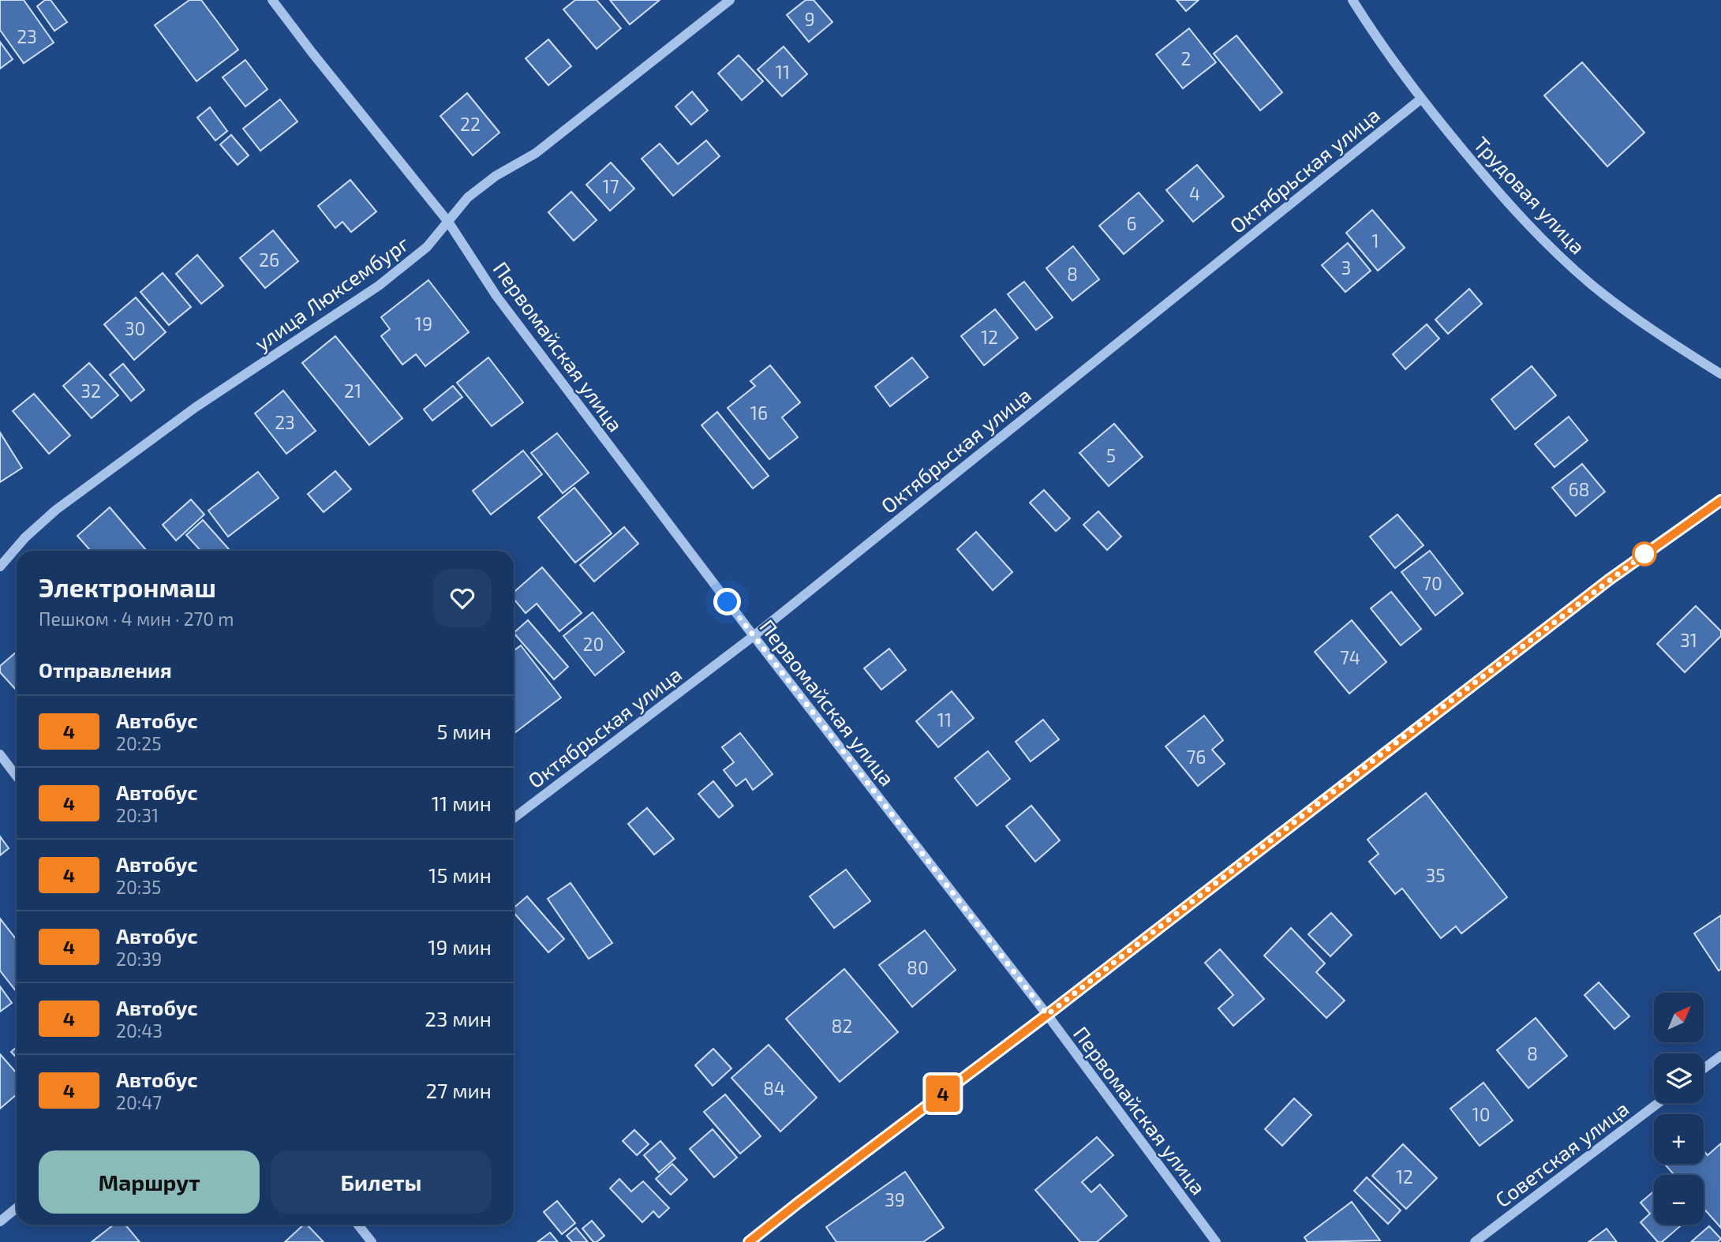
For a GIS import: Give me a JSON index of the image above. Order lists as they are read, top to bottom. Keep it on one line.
{"streets":{"street":["Октябрьская улица","Трудовая улица","улица Люксембург","Первомайская улица","Советская улица"]},"crossings":[["Октябрьская улица","Трудовая улица"],["Октябрьская улица","Первомайская улица"],["улица Люксембург","Первомайская улица"]],"lines":["bus line 4"],"house_numbers":["9","23","2","11","22","17","4","6","1","26","3","8","19","30","12","32","21","16","23","5","68","70","31","20","74","11","76","35","80","82","8","84","10","12","39"],"north":"top right","page":{"on_map":"4","heading":[["Электронмаш","Пешком · 4 мин · 270 m"],"Отправления"],"list":[{"mark":"4","name":"Автобус","note":"20:25","value":"5 мин"},{"mark":"4","name":"Автобус","note":"20:31","value":"11 мин"},{"mark":"4","name":"Автобус","note":"20:35","value":"15 мин"},{"mark":"4","name":"Автобус","note":"20:39","value":"19 мин"},{"mark":"4","name":"Автобус","note":"20:43","value":"23 мин"},{"mark":"4","name":"Автобус","note":"20:47","value":"27 мин"}],"map_buttons":["+","−"],"buttons":["Маршрут","Билеты"]}}
